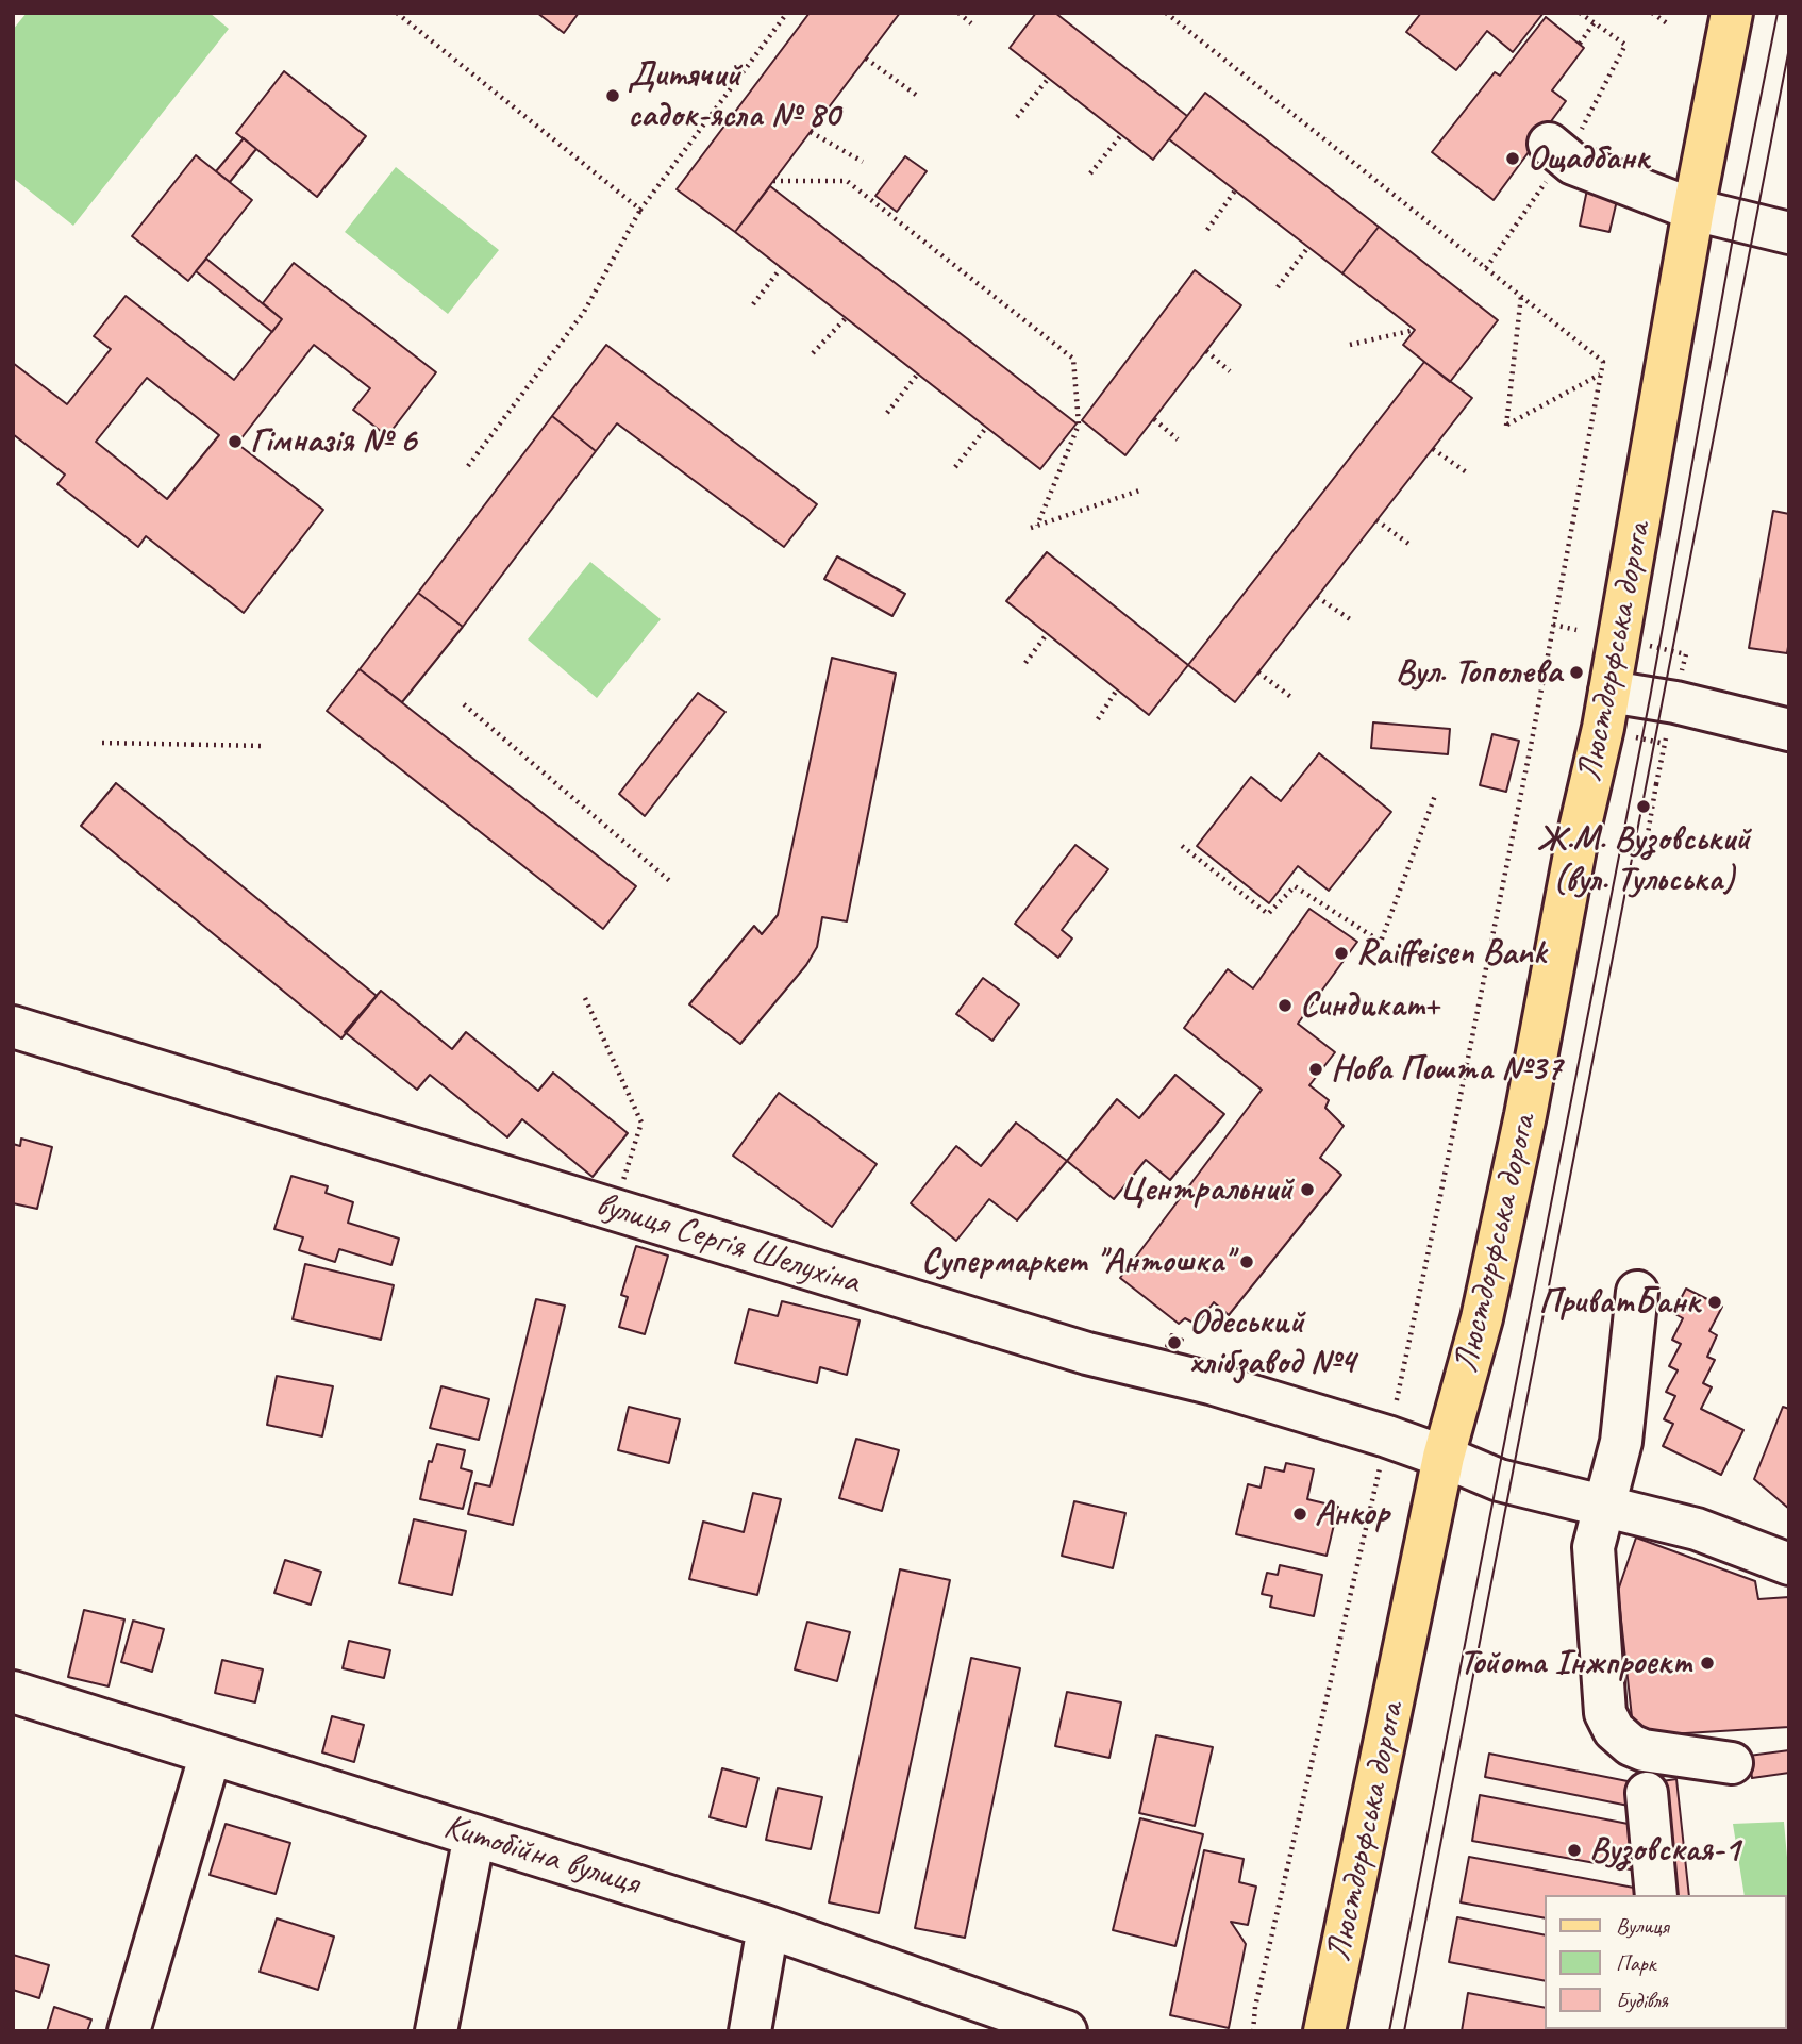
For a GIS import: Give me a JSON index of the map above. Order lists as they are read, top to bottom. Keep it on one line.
{"streets":{"main road":["Люстдорфська дорога"],"street":["вулиця Сергія Шелухіна","Китобійна вулиця"]},"crossings":[["Люстдорфська дорога","вулиця Сергія Шелухіна"]],"places":["Дитячий садок-ясла № 80","Ощадбанк","Гімназія № 6","Вул. Тополева","Ж.М. Вузовський (вул. Тульська)","Raiffeisen Bank","Синдикат+","Нова Пошта №37","Центральний","Супермаркет \"Антошка\"","ПриватБанк","Одеський хлібзавод №4","Анкор","Тойота Інжпроект","Вузовская-1"],"legend":["Вулиця","Парк","Будівля"]}
